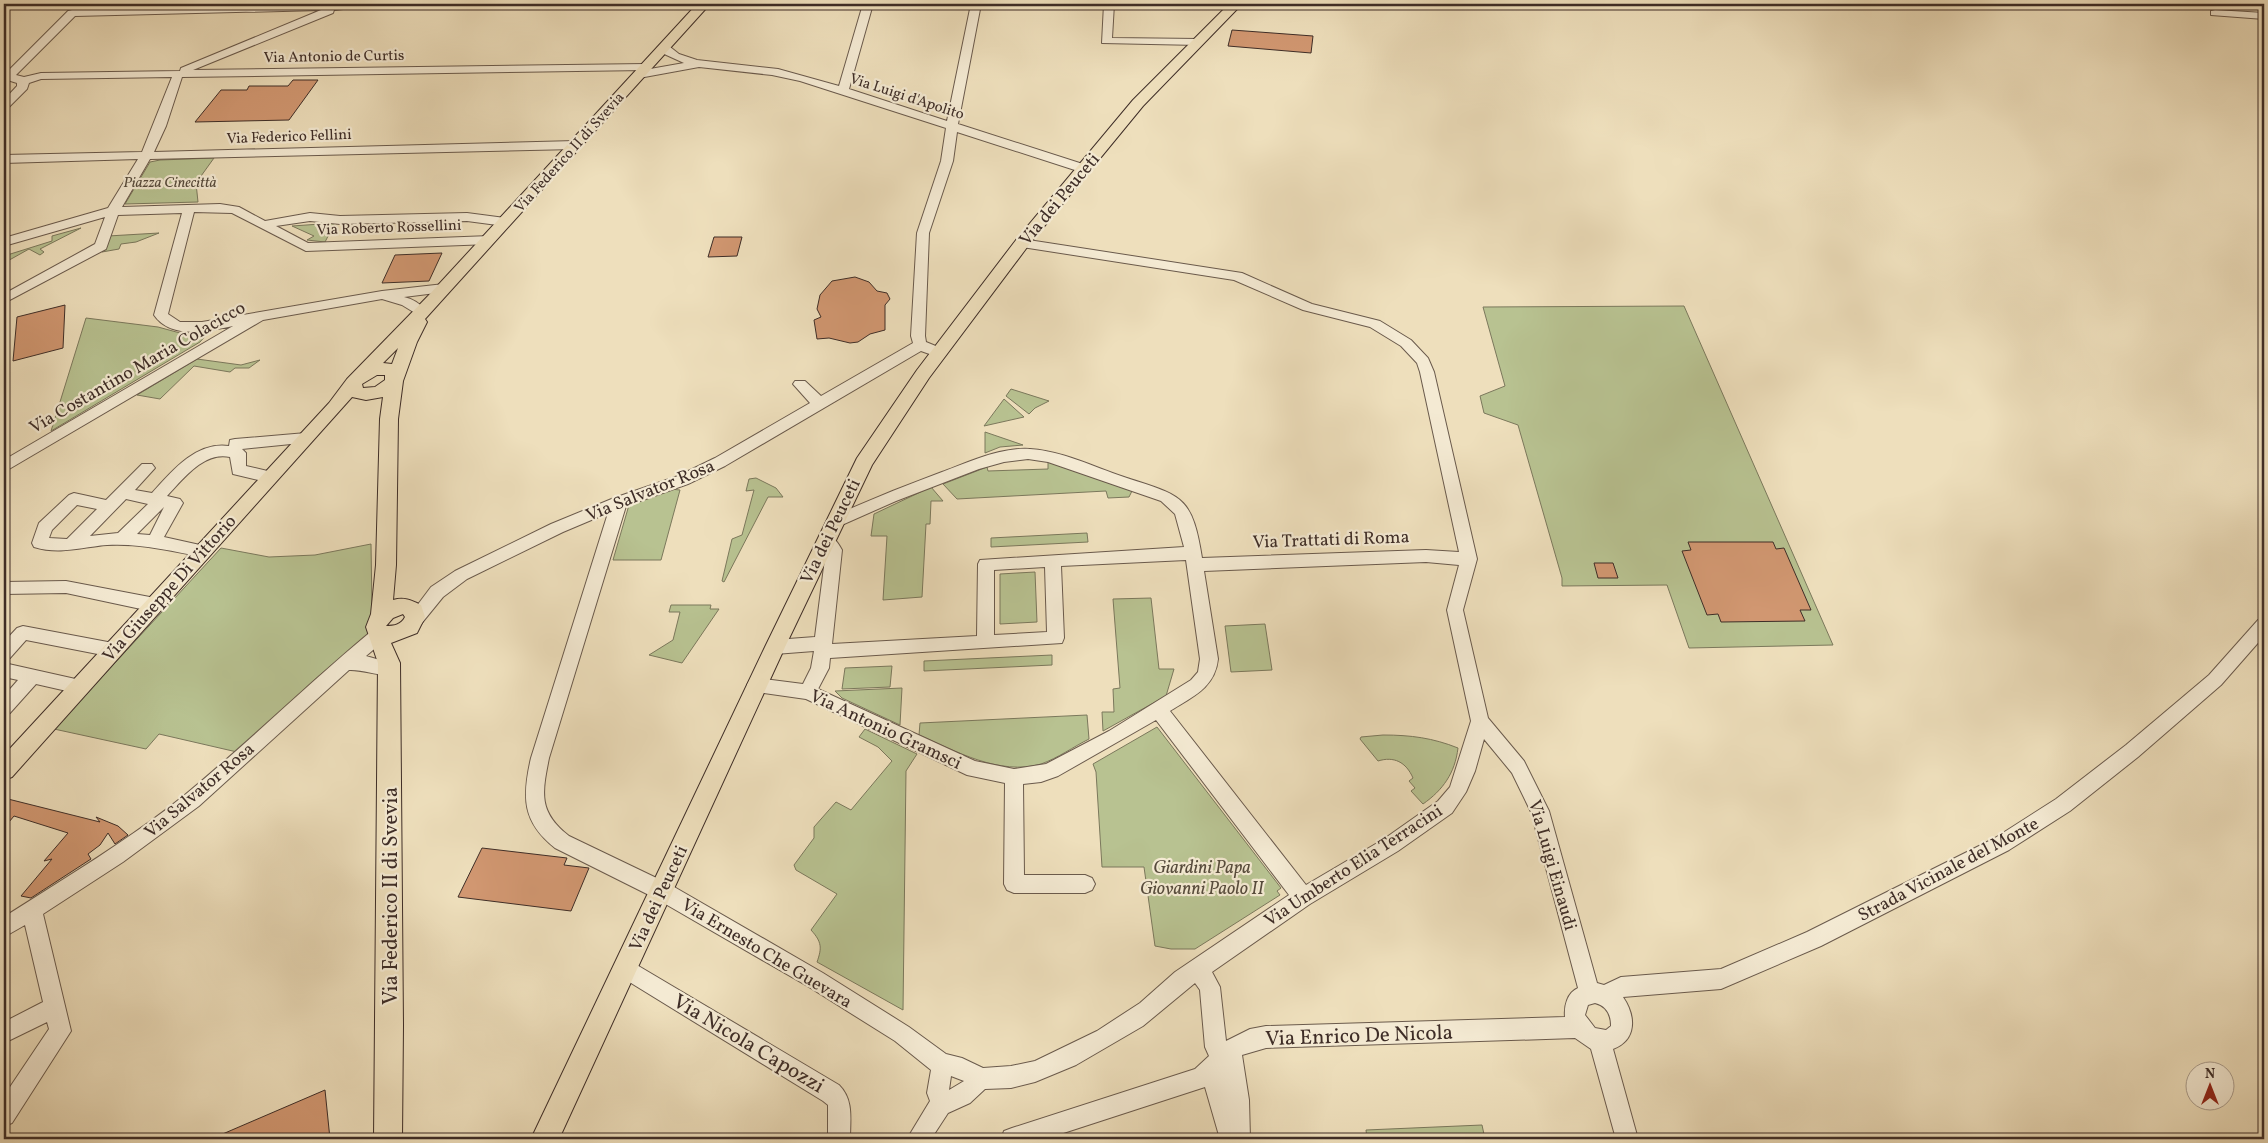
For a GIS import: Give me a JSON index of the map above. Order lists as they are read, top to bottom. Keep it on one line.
{"streets":{"main road":["Via Federico II di Svevia","Via dei Peuceti","Via Giuseppe Di Vittorio"],"street":["Via Antonio de Curtis","Via Luigi d'Apolito","Via Federico Fellini","Via Roberto Rossellini","Via Costantino Maria Colacicco","Via Salvator Rosa","Via Trattati di Roma","Via Antonio Gramsci","Via Umberto Elia Terracini","Via Luigi Einaudi","Strada Vicinale del Monte","Via Ernesto Che Guevara","Via Enrico De Nicola","Via Nicola Capozzi"]},"crossings":[["Via Antonio de Curtis","Via Luigi d'Apolito"],["Via Antonio de Curtis","Via Federico II di Svevia"],["Via Luigi d'Apolito","Via Federico II di Svevia"],["Via Luigi d'Apolito","Via dei Peuceti"],["Via Federico Fellini","Via Federico II di Svevia"],["Via Federico II di Svevia","Via Roberto Rossellini"],["Via Federico II di Svevia","Via Costantino Maria Colacicco"],["Via Federico II di Svevia","Via Salvator Rosa"],["Via Federico II di Svevia","Via Giuseppe Di Vittorio"],["Via dei Peuceti","Via Antonio Gramsci"],["Via dei Peuceti","Via Umberto Elia Terracini"],["Via dei Peuceti","Via Ernesto Che Guevara"],["Via dei Peuceti","Via Nicola Capozzi"],["Via Salvator Rosa","Via Ernesto Che Guevara"],["Via Trattati di Roma","Via Antonio Gramsci"],["Via Trattati di Roma","Via Umberto Elia Terracini"],["Via Umberto Elia Terracini","Via Luigi Einaudi"],["Via Luigi Einaudi","Strada Vicinale del Monte"],["Via Luigi Einaudi","Via Enrico De Nicola"],["Strada Vicinale del Monte","Via Enrico De Nicola"]],"parks":["Piazza Cinecittà","Giardini Papa Giovanni Paolo II"],"north":"top"}
